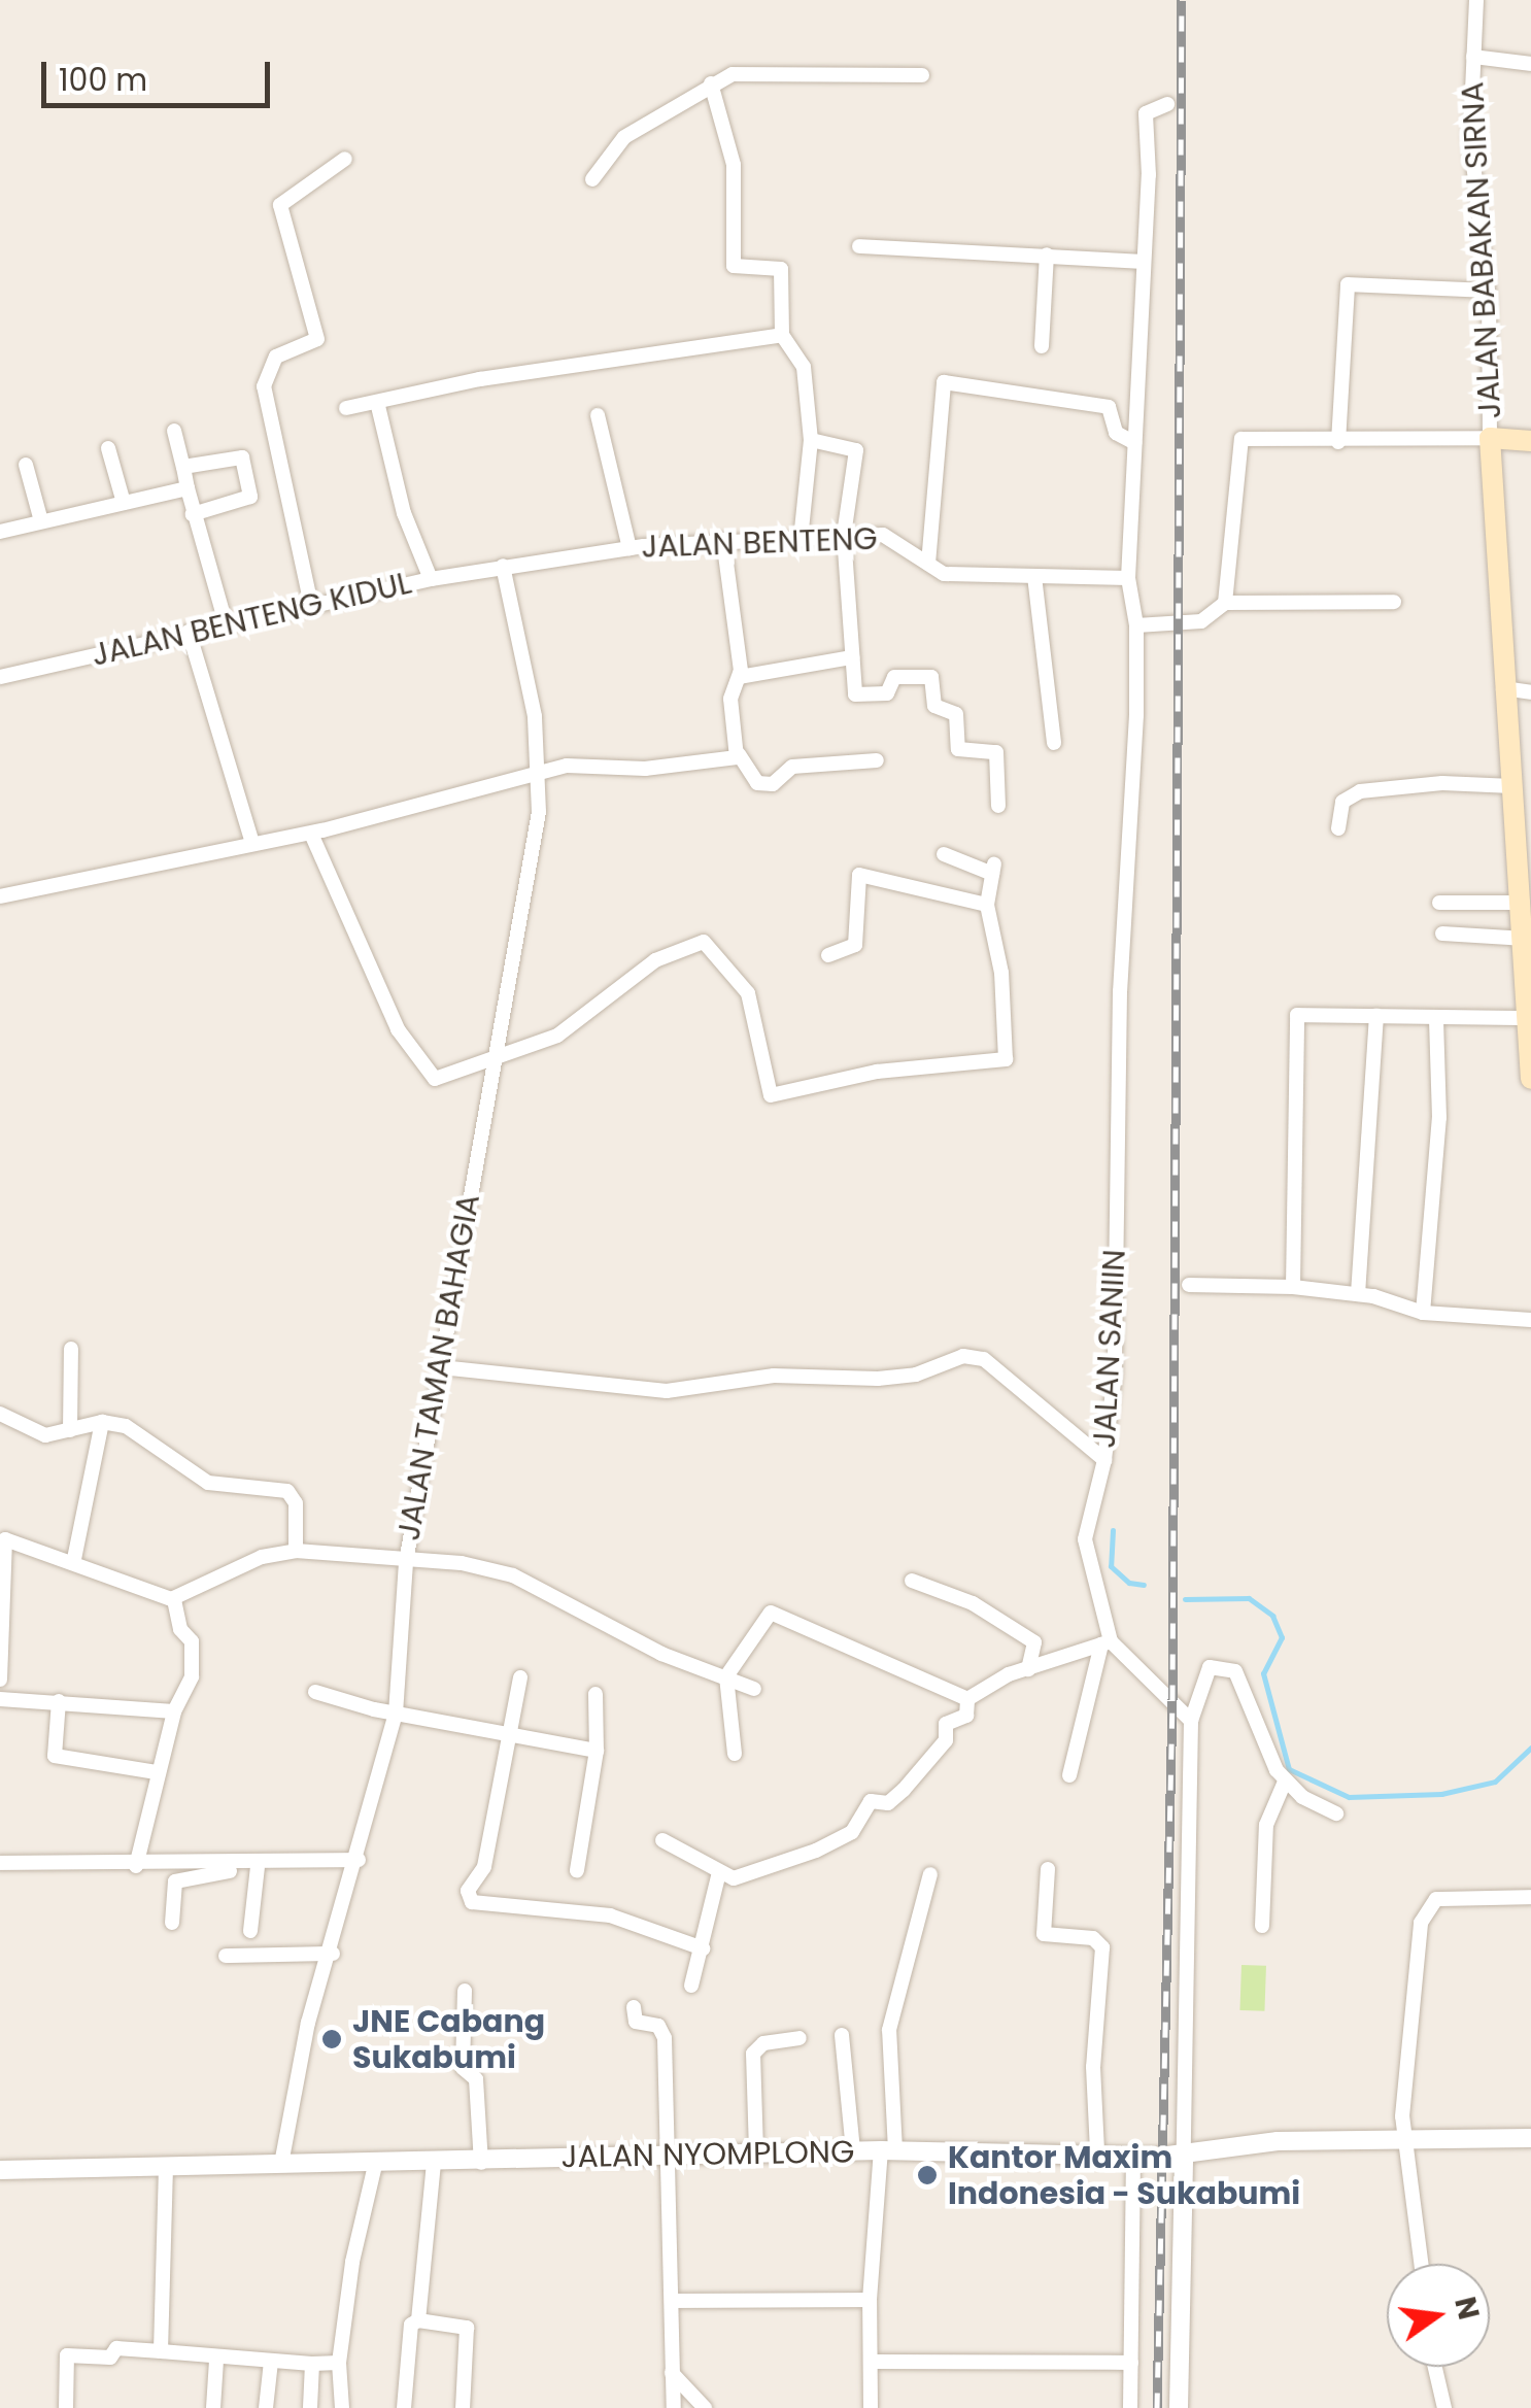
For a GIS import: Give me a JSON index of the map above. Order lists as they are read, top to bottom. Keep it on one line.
{"streets":{"street":["JALAN BABAKAN SIRNA","JALAN BENTENG","JALAN BENTENG KIDUL","JALAN SANIIN","JALAN TAMAN BAHAGIA","JALAN NYOMPLONG"]},"crossings":[["JALAN BENTENG","JALAN BENTENG KIDUL"],["JALAN BENTENG","JALAN TAMAN BAHAGIA"],["JALAN BENTENG KIDUL","JALAN TAMAN BAHAGIA"],["JALAN TAMAN BAHAGIA","JALAN NYOMPLONG"]],"places":["JNE Cabang Sukabumi","Kantor Maxim Indonesia - Sukabumi"],"scale_bar":"100 m","north":"right"}
